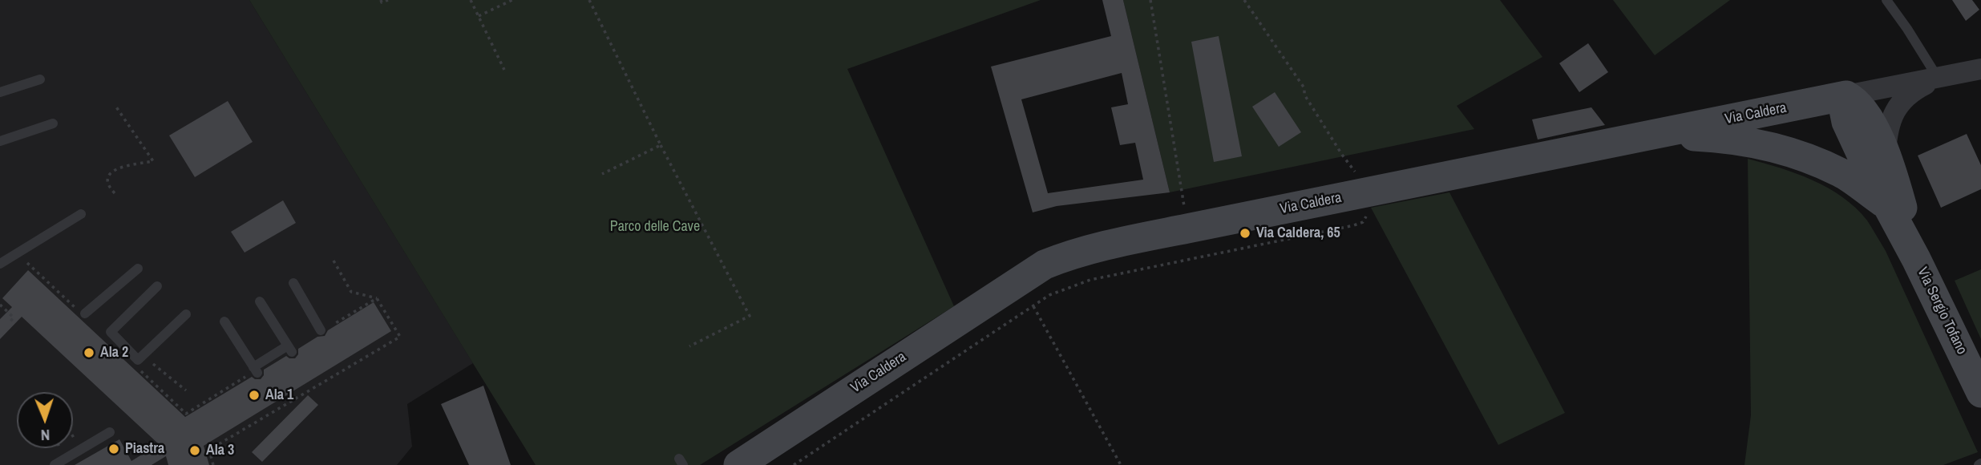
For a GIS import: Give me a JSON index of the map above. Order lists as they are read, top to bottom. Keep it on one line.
{"streets":{"street":["Via Caldera","Via Sergio Tofano"]},"crossings":[["Via Caldera","Via Sergio Tofano"]],"parks":["Parco delle Cave"],"places":["Via Caldera, 65","Ala 2","Ala 1","Piastra","Ala 3"],"north":"bottom"}
